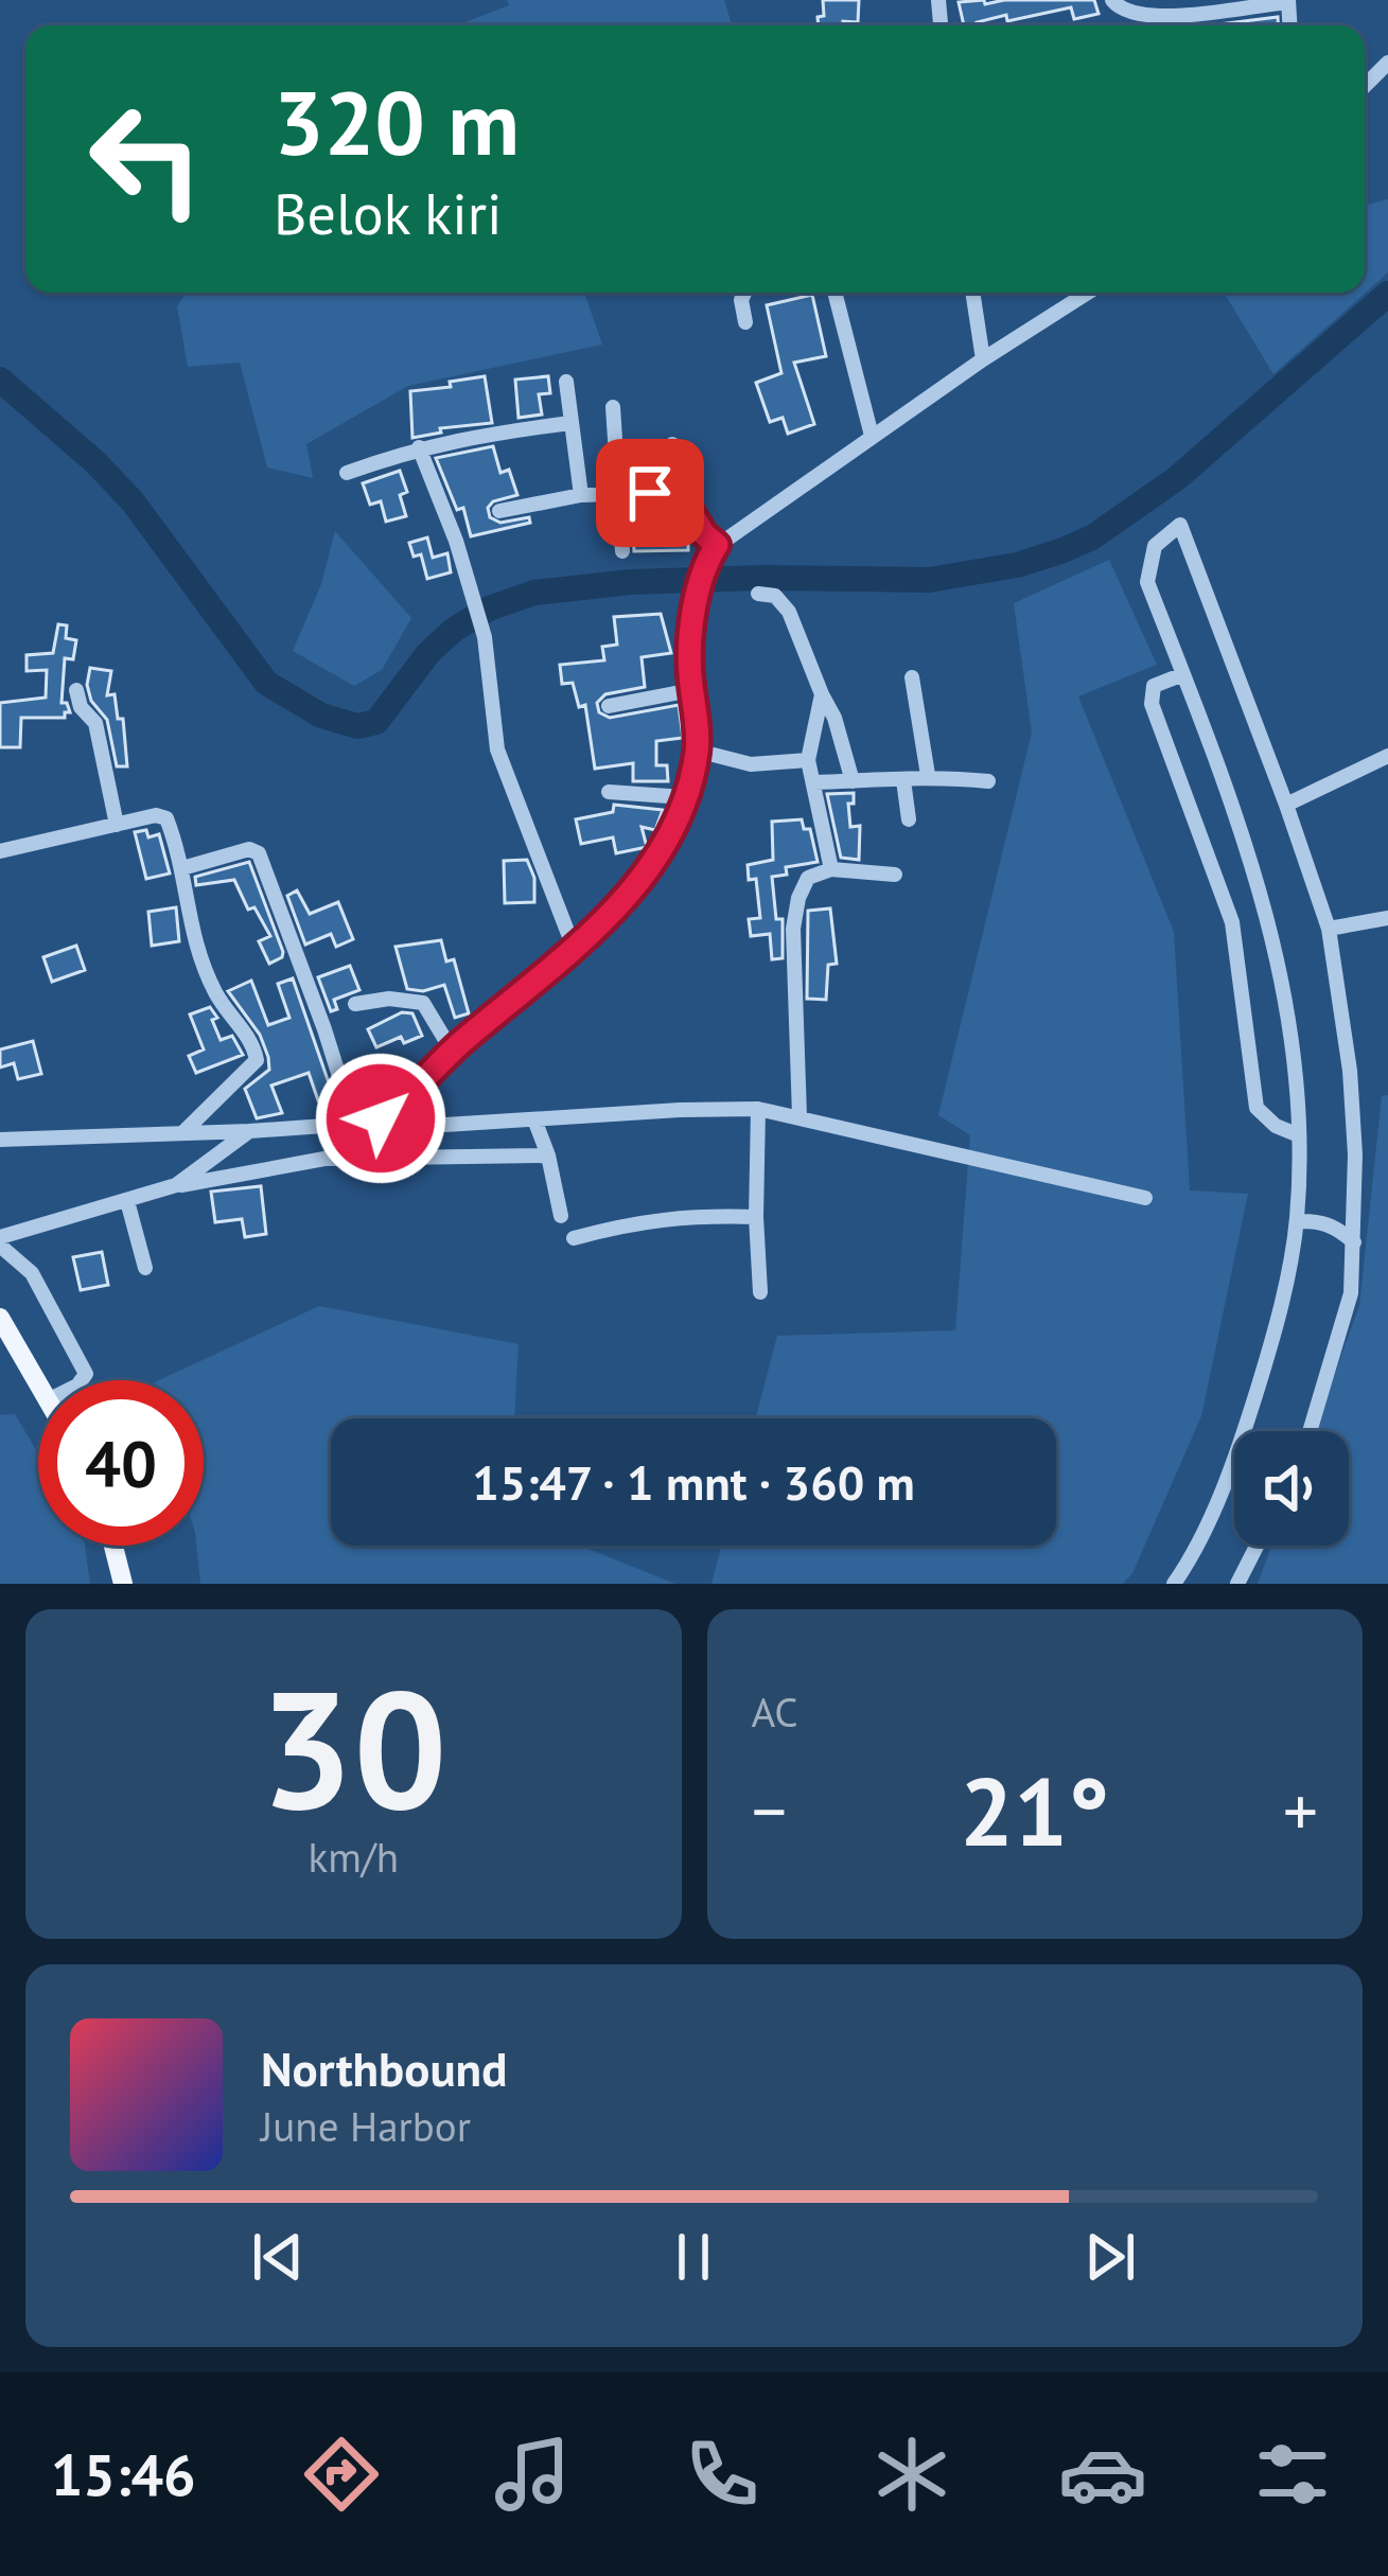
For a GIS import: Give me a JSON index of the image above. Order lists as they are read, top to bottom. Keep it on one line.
{"page":{"turn":["320 m","Belok kiri"],"limit":"40","trip":"15:47 · 1 mnt · 360 m","tile":[["30","km/h"],"AC"],"heat":["−","21°","+"],"song":["Northbound","June Harbor"],"tabs":"15:46"}}
